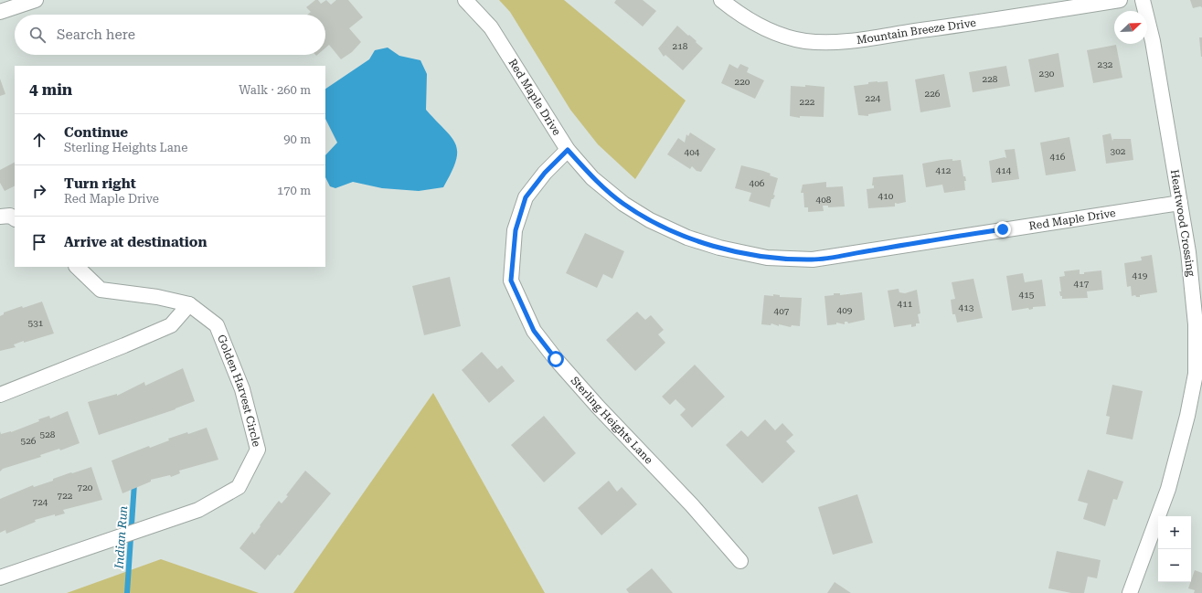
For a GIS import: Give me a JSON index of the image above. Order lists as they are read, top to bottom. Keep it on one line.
{"streets":{"street":["Mountain Breeze Drive","Red Maple Drive","Heartwood Crossing","Golden Harvest Circle","Sterling Heights Lane"]},"crossings":[["Red Maple Drive","Heartwood Crossing"],["Red Maple Drive","Sterling Heights Lane"]],"water":["Indian Run"],"house_numbers":["218","232","230","228","220","226","224","222","302","404","416","412","414","406","410","408","419","417","415","411","413","409","407","531","528","526","720","722","724"],"north":"top right","page":{"search":"Search here","heading":["4 min","Walk · 260 m"],"list":[["Continue","Sterling Heights Lane","90 m"],["Turn right","Red Maple Drive","170 m"],"Arrive at destination"],"map_buttons":["+","−"]}}
